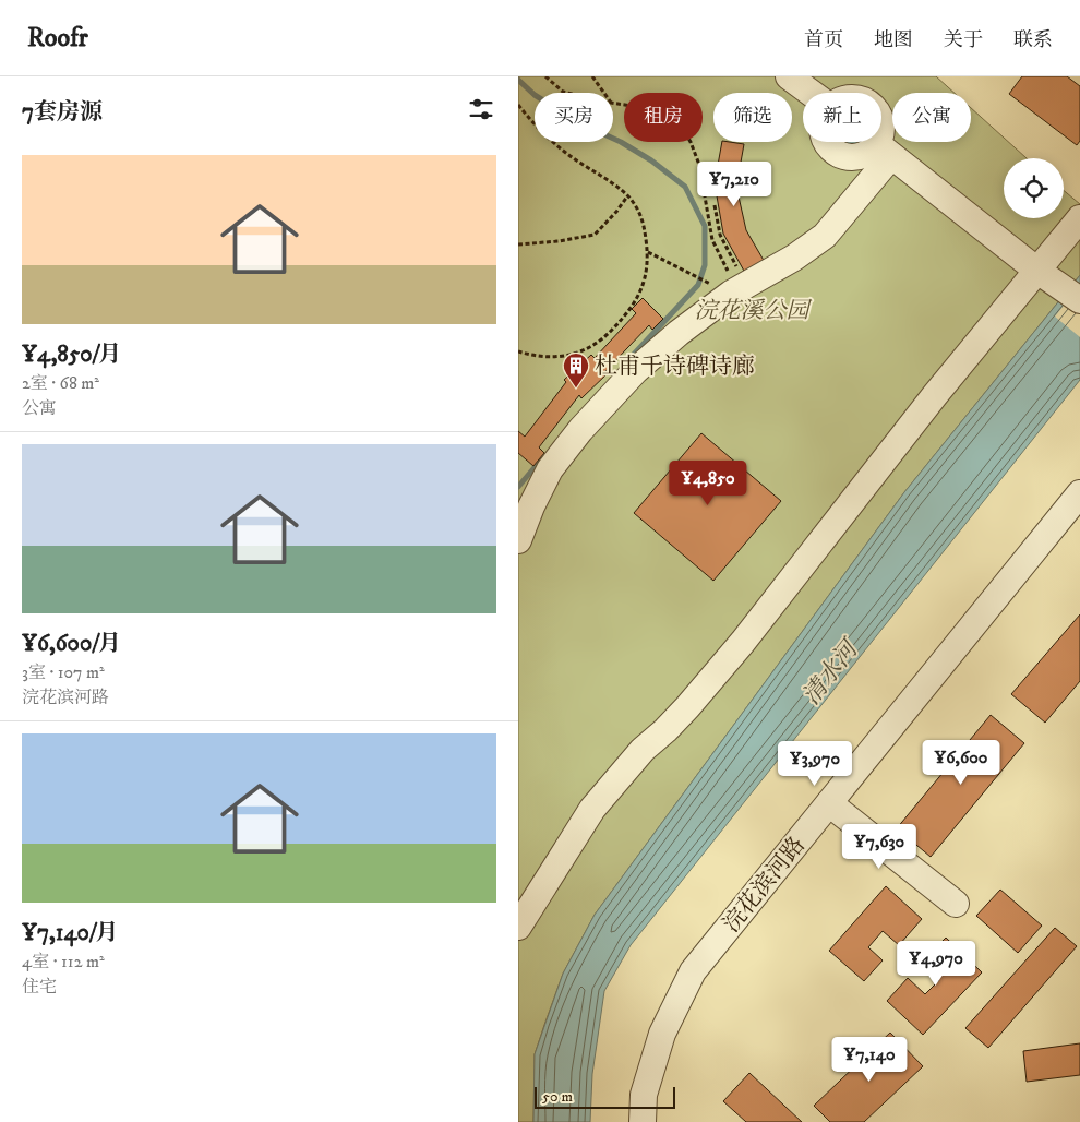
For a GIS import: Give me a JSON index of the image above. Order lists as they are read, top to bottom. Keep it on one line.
{"streets":{"street":["浣花滨河路"]},"water":["清水河"],"parks":["浣花溪公园"],"places":{"building":["杜甫千诗碑诗廊"]},"scale_bar":"50 m","page":{"header":"Roofr","nav":["首页","地图","关于","联系"],"heading":"7套房源","chip":["买房","租房","筛选","新上","公寓"],"list":[{"name":"¥4,850/月","note":"2室 · 68 m² · 公寓"},{"name":"¥6,600/月","note":"3室 · 107 m² · 浣花滨河路"},{"name":"¥7,140/月","note":"4室 · 112 m² · 住宅"}],"price":["¥7,210","¥4,850","¥6,600","¥3,970","¥7,630","¥4,970","¥7,140"],"scale":"50 m"}}
